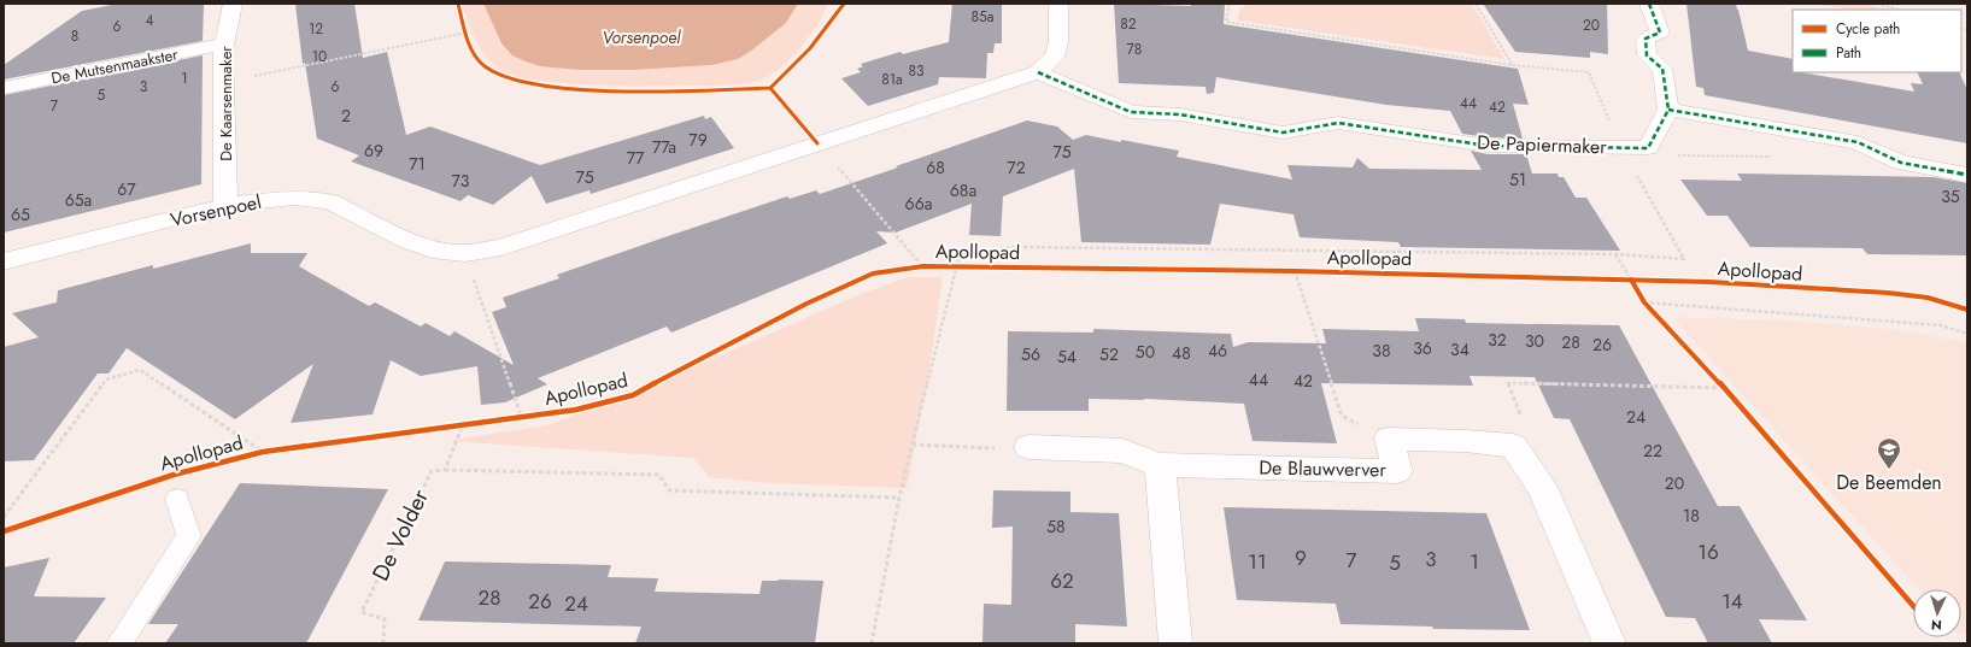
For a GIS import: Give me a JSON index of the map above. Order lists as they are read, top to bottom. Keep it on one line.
{"streets":{"street":["De Mutsenmaakster","De Kaarsenmaker","De Papiermaker","Vorsenpoel","De Blauwverver"],"path":["De Volder"],"cycle path":["Apollopad"]},"crossings":[["De Mutsenmaakster","De Kaarsenmaker"],["De Kaarsenmaker","Vorsenpoel"],["De Papiermaker","Vorsenpoel"]],"water":["Vorsenpoel"],"places":{"school or university":["De Beemden"]},"house_numbers":["85a","4","82","20","6","12","8","78","10","83","1","81a","3","6","5","44","7","42","2","79","77a","69","75","77","71","68","72","75","51","73","67","68a","35","65a","66a","65","32","30","28","26","36","34","46","38","50","48","56","52","54","44","42","24","22","20","18","58","16","9","3","7","11","1","5","62","28","26","14","24"],"legend":["Cycle path","Path"],"north":"bottom"}
